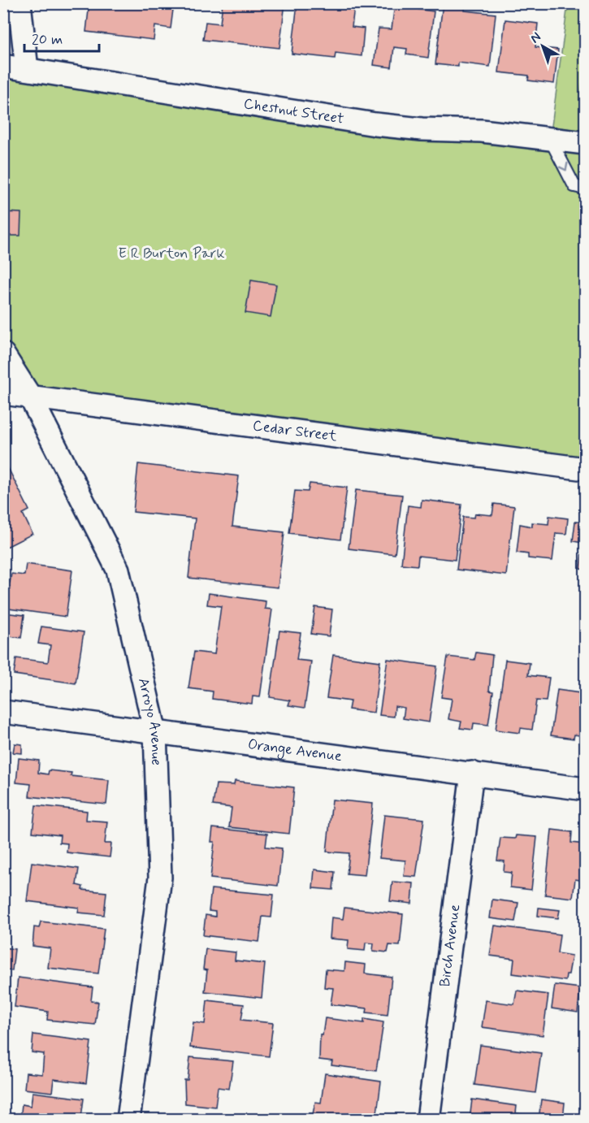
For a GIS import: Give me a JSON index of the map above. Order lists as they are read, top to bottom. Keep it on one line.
{"streets":{"street":["Chestnut Street","Cedar Street","Arroyo Avenue","Orange Avenue","Birch Avenue"]},"crossings":[["Cedar Street","Arroyo Avenue"],["Arroyo Avenue","Orange Avenue"],["Orange Avenue","Birch Avenue"]],"parks":["E R Burton Park"],"scale_bar":"20 m","north":"top left"}
